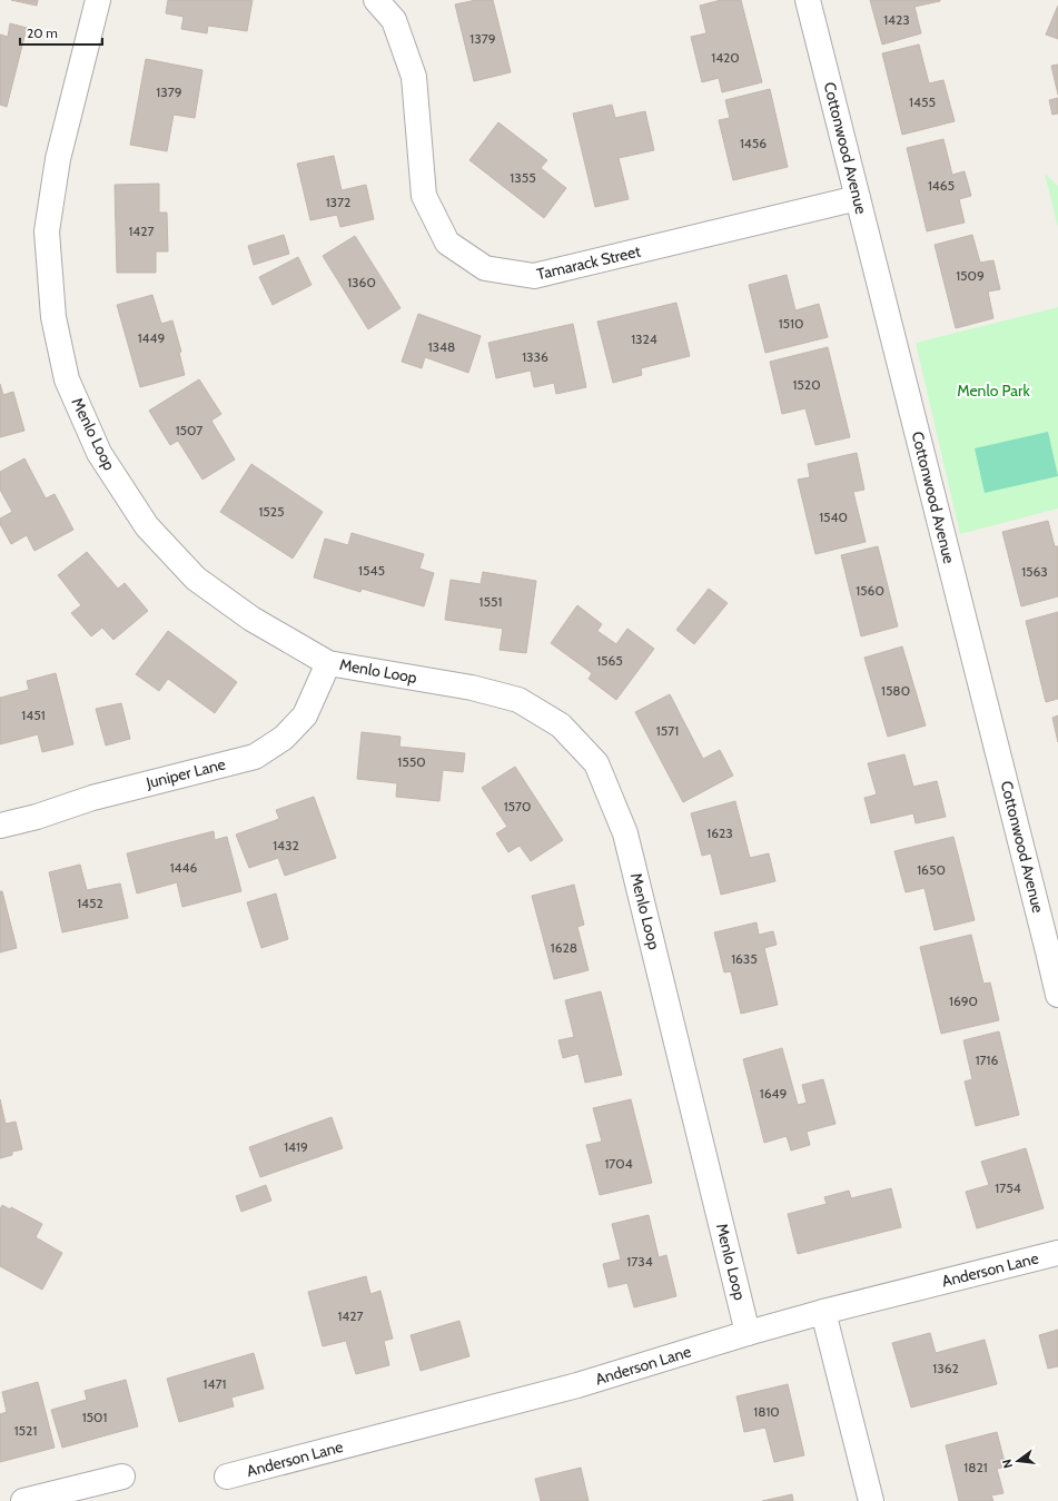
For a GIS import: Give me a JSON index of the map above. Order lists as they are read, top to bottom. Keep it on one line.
{"streets":{"street":["Cottonwood Avenue","Tamarack Street","Menlo Loop","Juniper Lane","Anderson Lane"]},"crossings":[["Cottonwood Avenue","Tamarack Street"],["Menlo Loop","Juniper Lane"],["Menlo Loop","Anderson Lane"]],"parks":["Menlo Park"],"house_numbers":["1423","1379","1420","1379","1455","1456","1355","1465","1372","1427","1509","1360","1510","1449","1324","1348","1336","1520","1507","1525","1540","1545","1563","1560","1551","1565","1580","1451","1571","1550","1570","1623","1432","1446","1650","1452","1628","1635","1690","1716","1649","1419","1704","1754","1734","1427","1362","1471","1810","1501","1521","1821"],"scale_bar":"20 m","north":"left"}
